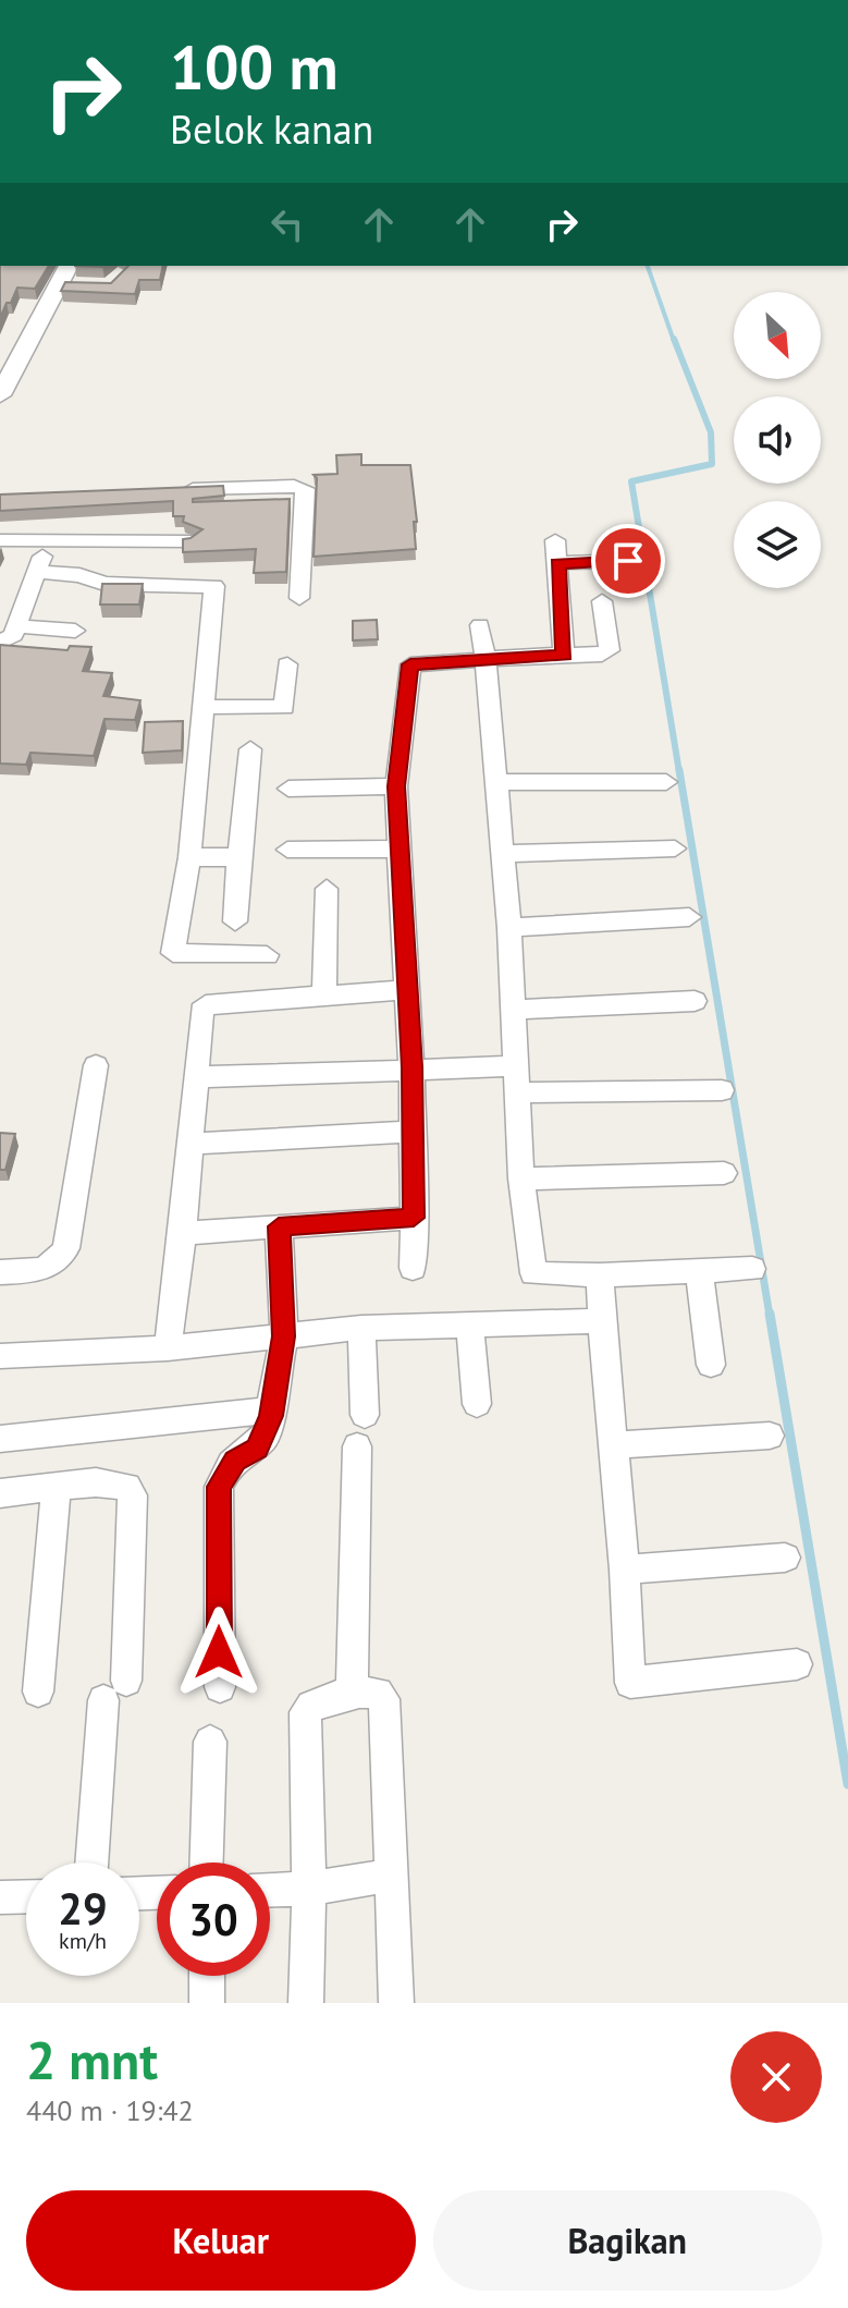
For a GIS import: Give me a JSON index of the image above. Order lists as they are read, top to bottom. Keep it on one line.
{"north":"bottom right","page":{"turn":["100 m","Belok kanan"],"speed":"29 km/h","limit":"30","heading":["2 mnt","440 m · 19:42"],"buttons":["Keluar","Bagikan"]}}
